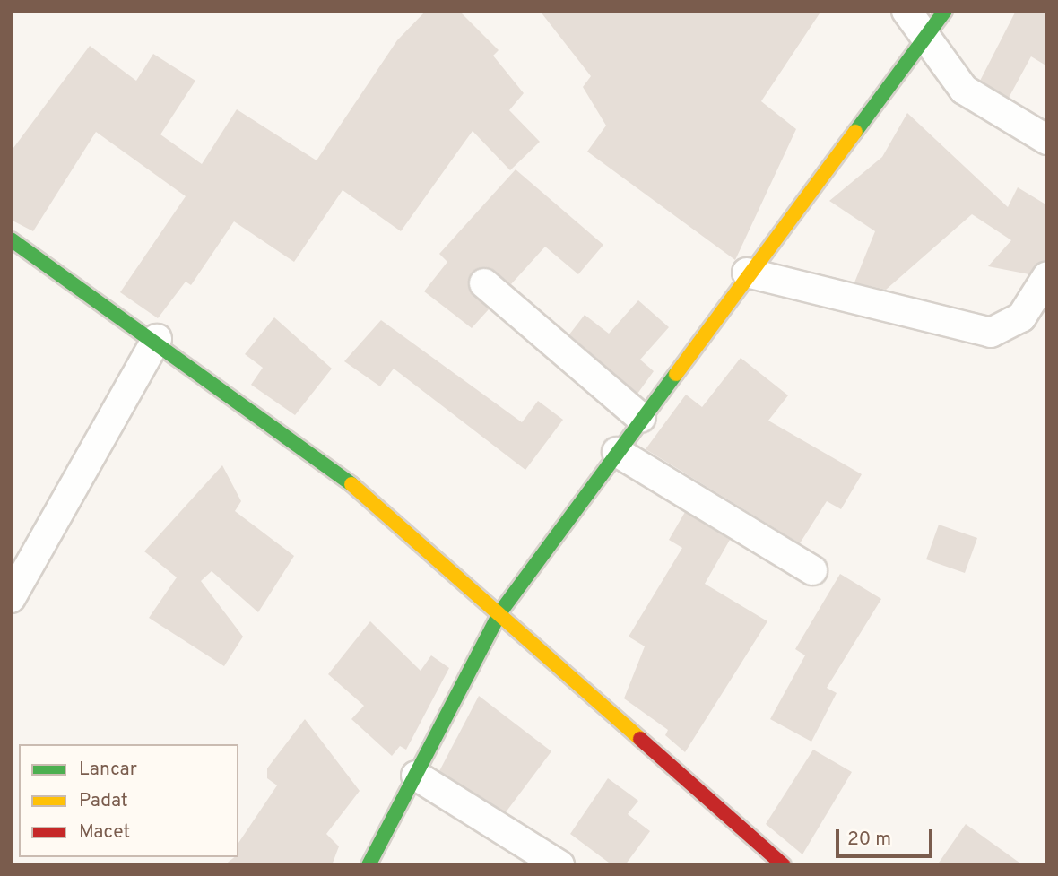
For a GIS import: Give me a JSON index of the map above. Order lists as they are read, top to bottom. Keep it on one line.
{"legend":["Lancar","Padat","Macet"],"scale_bar":"20 m"}
